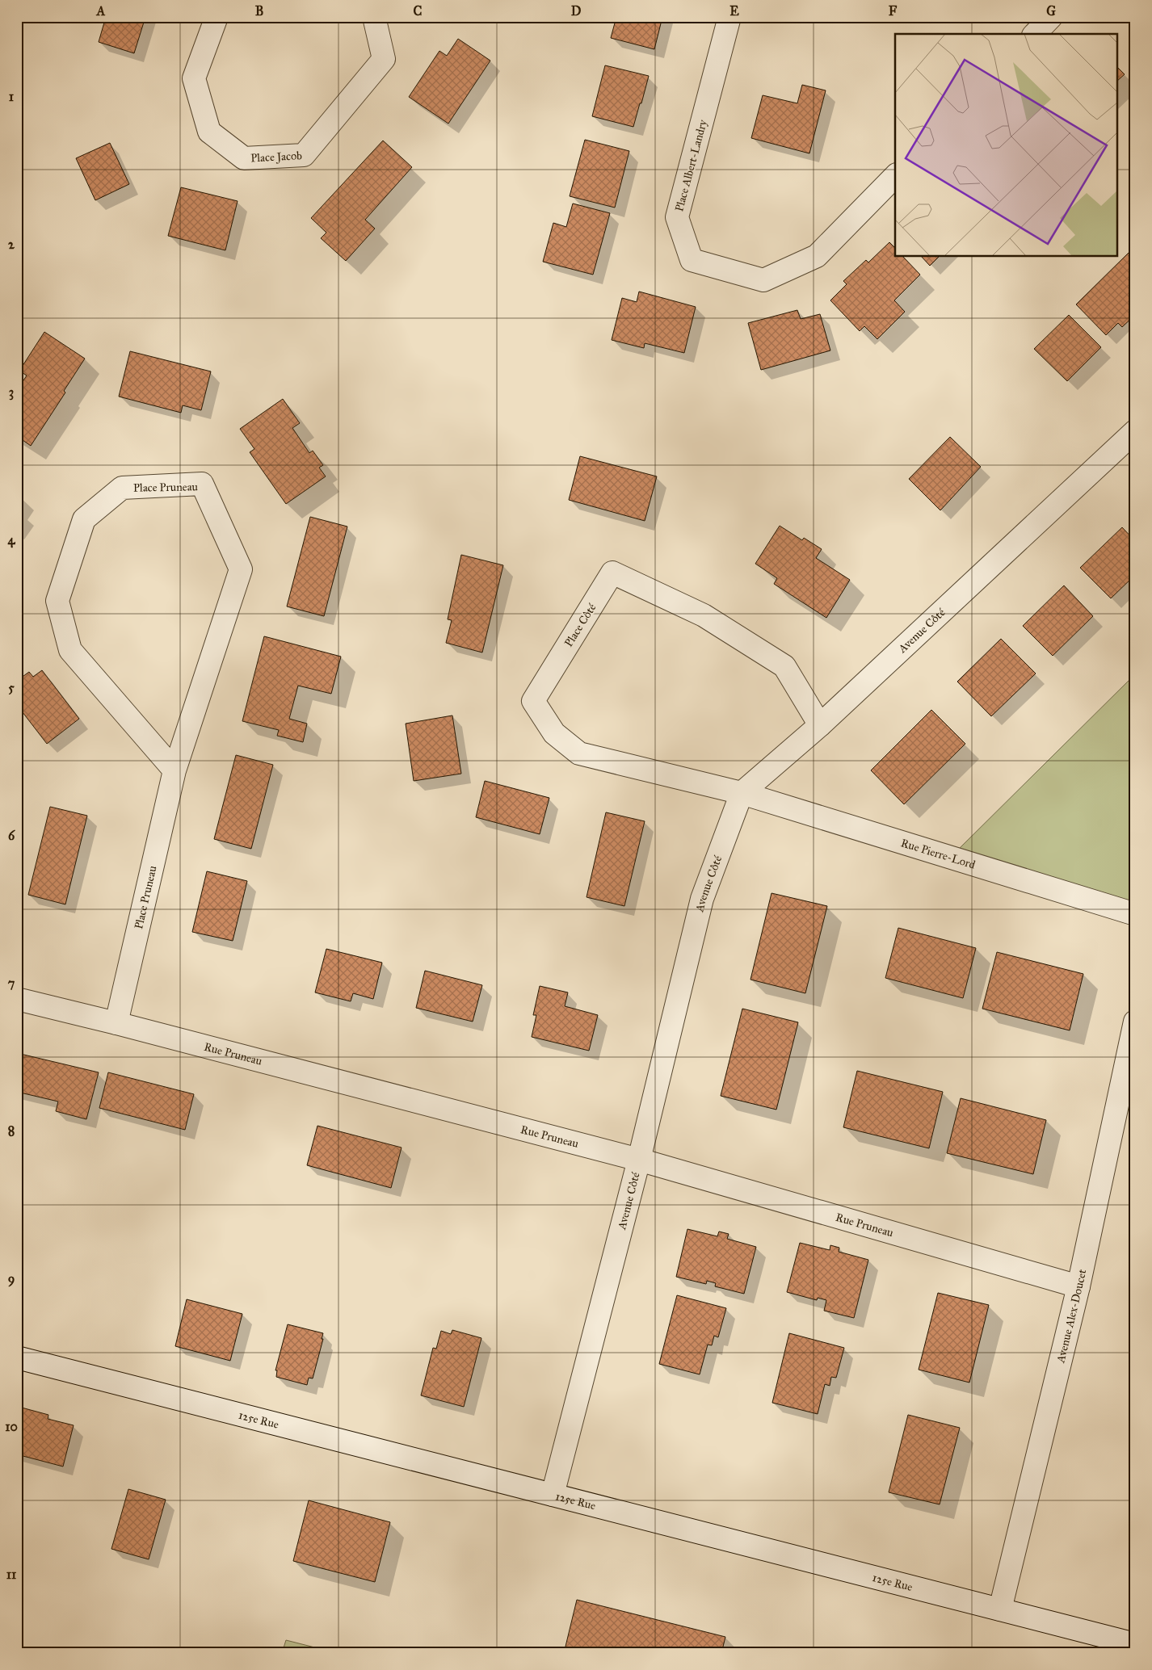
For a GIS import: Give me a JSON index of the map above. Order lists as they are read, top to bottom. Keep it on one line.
{"streets":{"street":["Place Jacob","Place Albert-Landry","Place Pruneau","Place Côté","Avenue Côté","Rue Pierre-Lord","Rue Pruneau","Avenue Alex-Doucet","125e Rue"]},"crossings":[["Place Pruneau","Rue Pruneau"],["Place Côté","Avenue Côté"],["Place Côté","Rue Pierre-Lord"],["Avenue Côté","Rue Pierre-Lord"],["Avenue Côté","Rue Pruneau"],["Avenue Côté","125e Rue"],["Rue Pruneau","Avenue Alex-Doucet"],["Avenue Alex-Doucet","125e Rue"]],"grid":{"columns":["A","B","C","D","E","F","G"],"rows":["1","2","3","4","5","6","7","8","9","10","11"]}}
